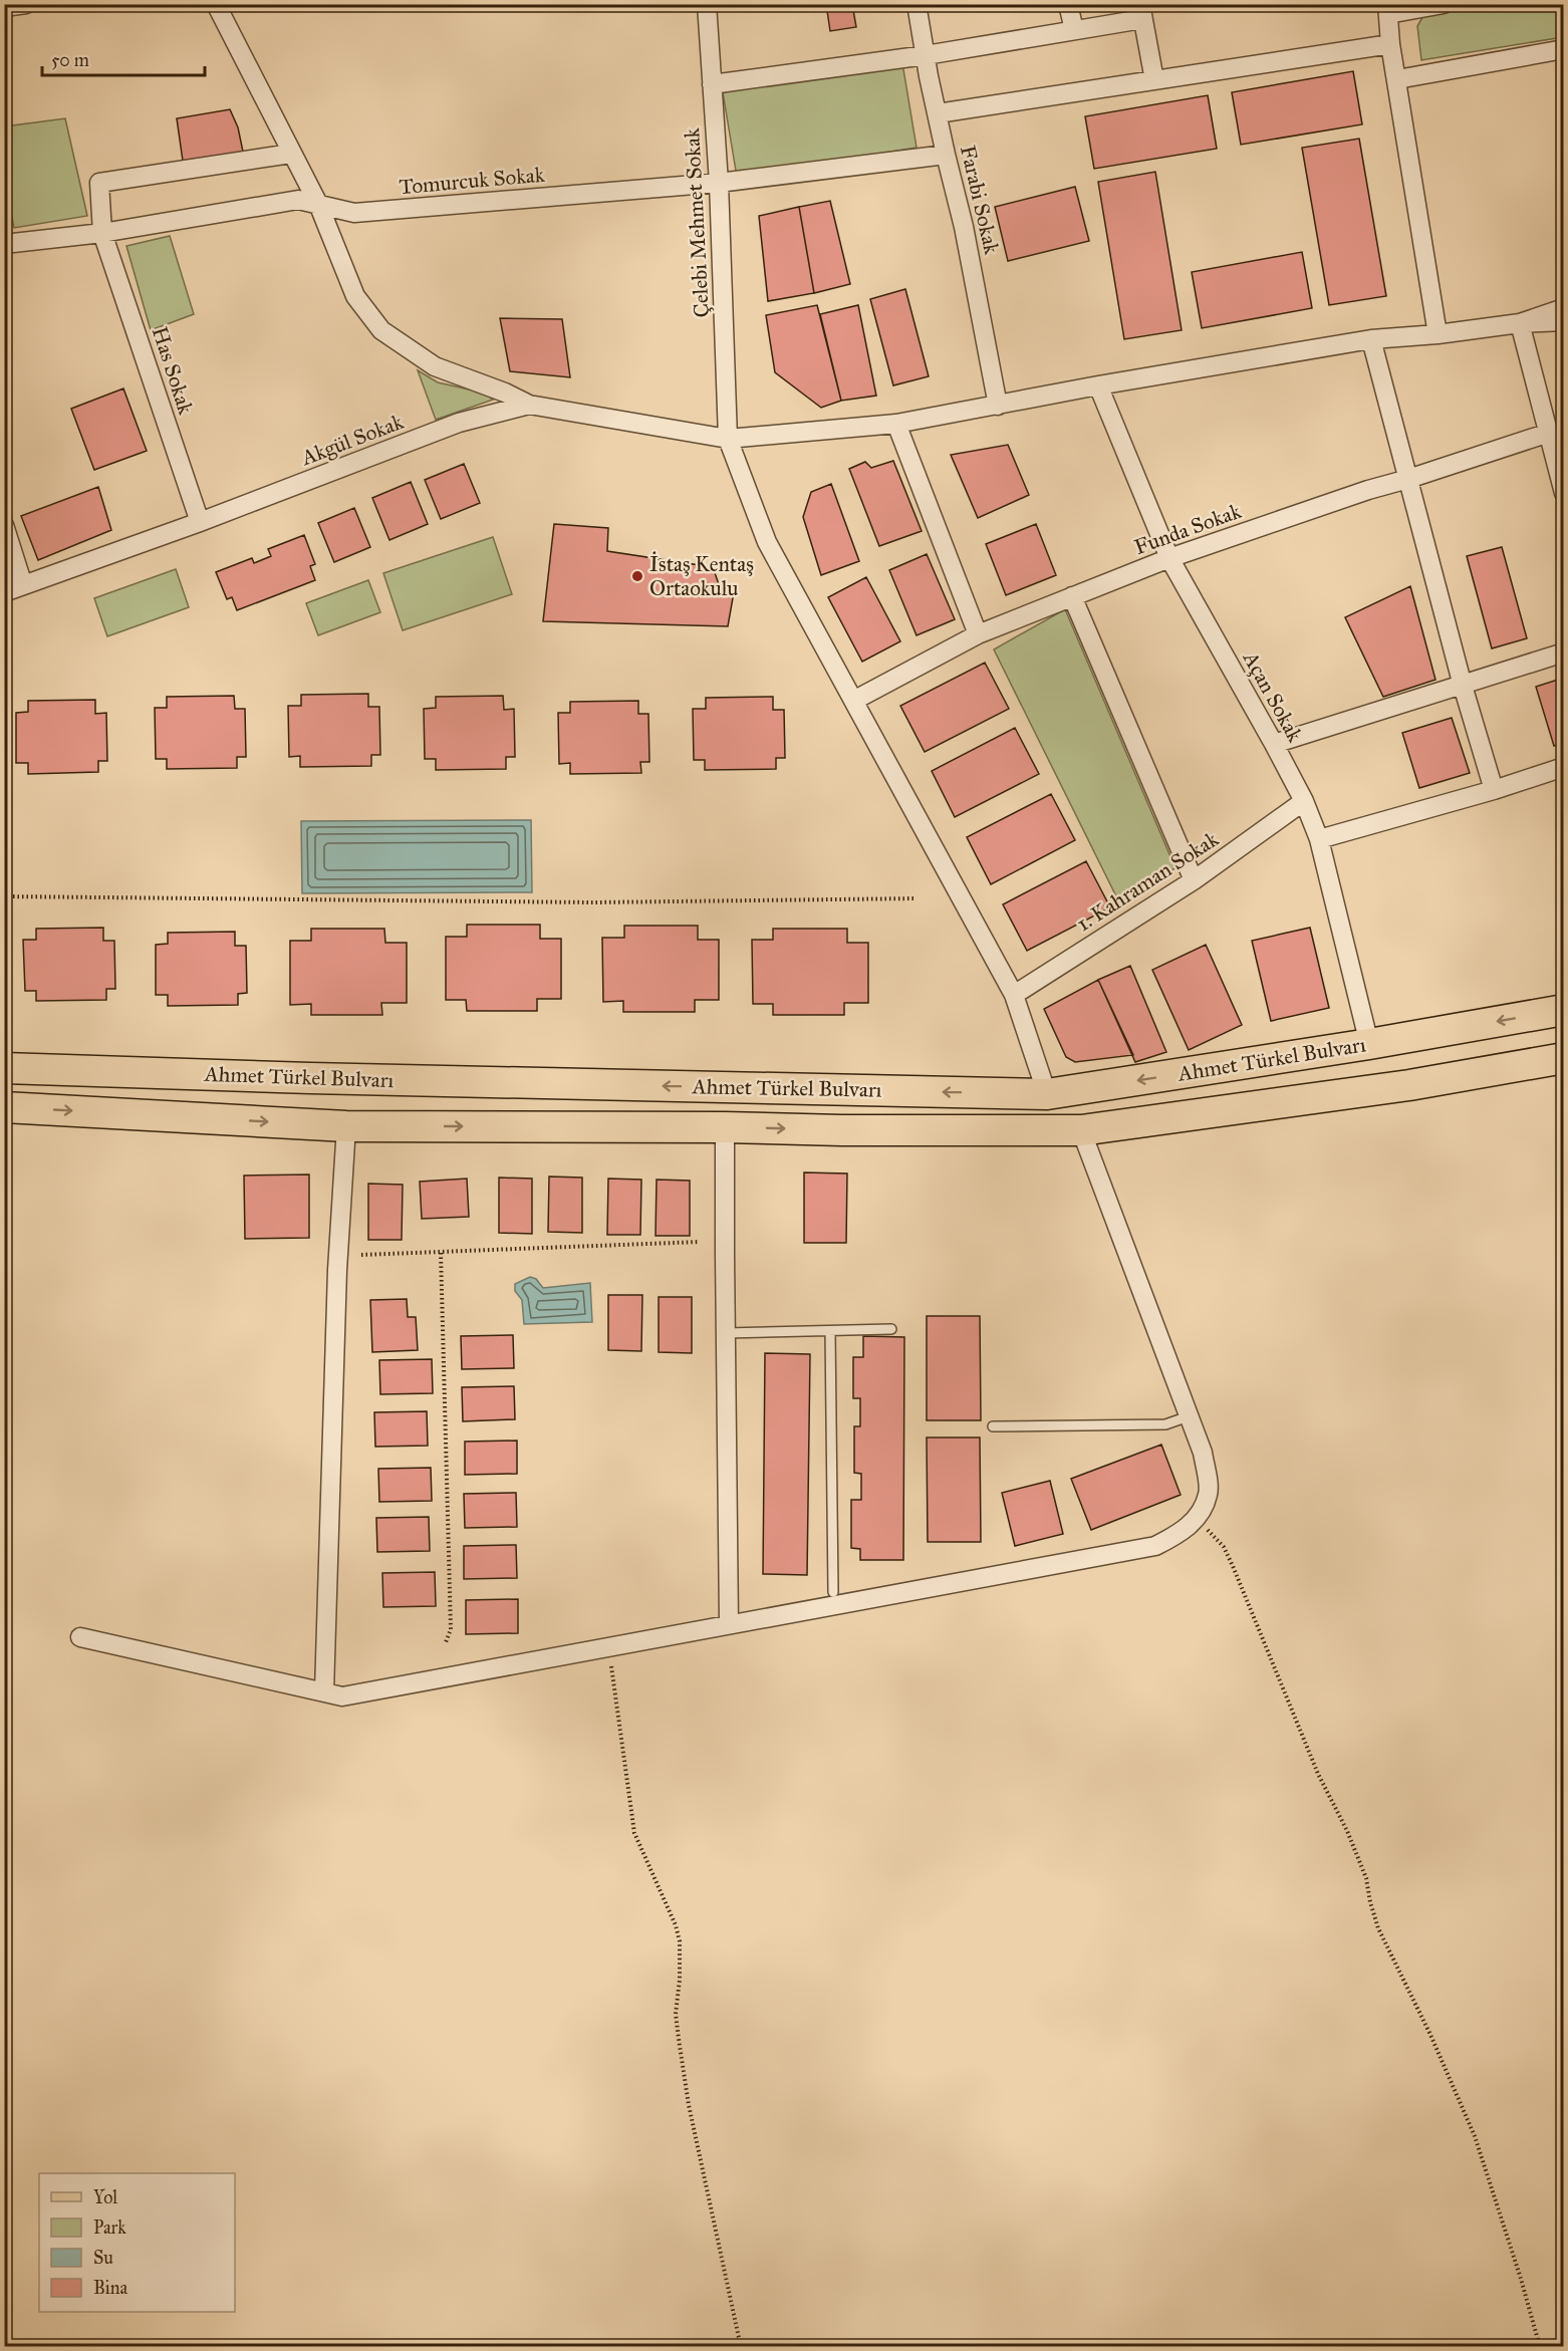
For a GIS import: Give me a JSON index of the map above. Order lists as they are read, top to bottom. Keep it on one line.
{"streets":{"main road":["Ahmet Türkel Bulvarı"],"street":["Tomurcuk Sokak","Farabi Sokak","Çelebi Mehmet Sokak","Has Sokak","Akgül Sokak","Funda Sokak","Açan Sokak","1. Kahraman Sokak"]},"crossings":[["Tomurcuk Sokak","Farabi Sokak"],["Tomurcuk Sokak","Çelebi Mehmet Sokak"],["Tomurcuk Sokak","Has Sokak"],["Farabi Sokak","Akgül Sokak"],["Çelebi Mehmet Sokak","Akgül Sokak"],["Çelebi Mehmet Sokak","Funda Sokak"],["Çelebi Mehmet Sokak","1. Kahraman Sokak"],["Çelebi Mehmet Sokak","Ahmet Türkel Bulvarı"],["Has Sokak","Akgül Sokak"],["Akgül Sokak","Açan Sokak"],["Funda Sokak","Açan Sokak"],["Açan Sokak","1. Kahraman Sokak"],["Açan Sokak","Ahmet Türkel Bulvarı"]],"places":["İstaş Kentaş Ortaokulu"],"legend":["Yol","Park","Su","Bina"],"scale_bar":"50 m"}
